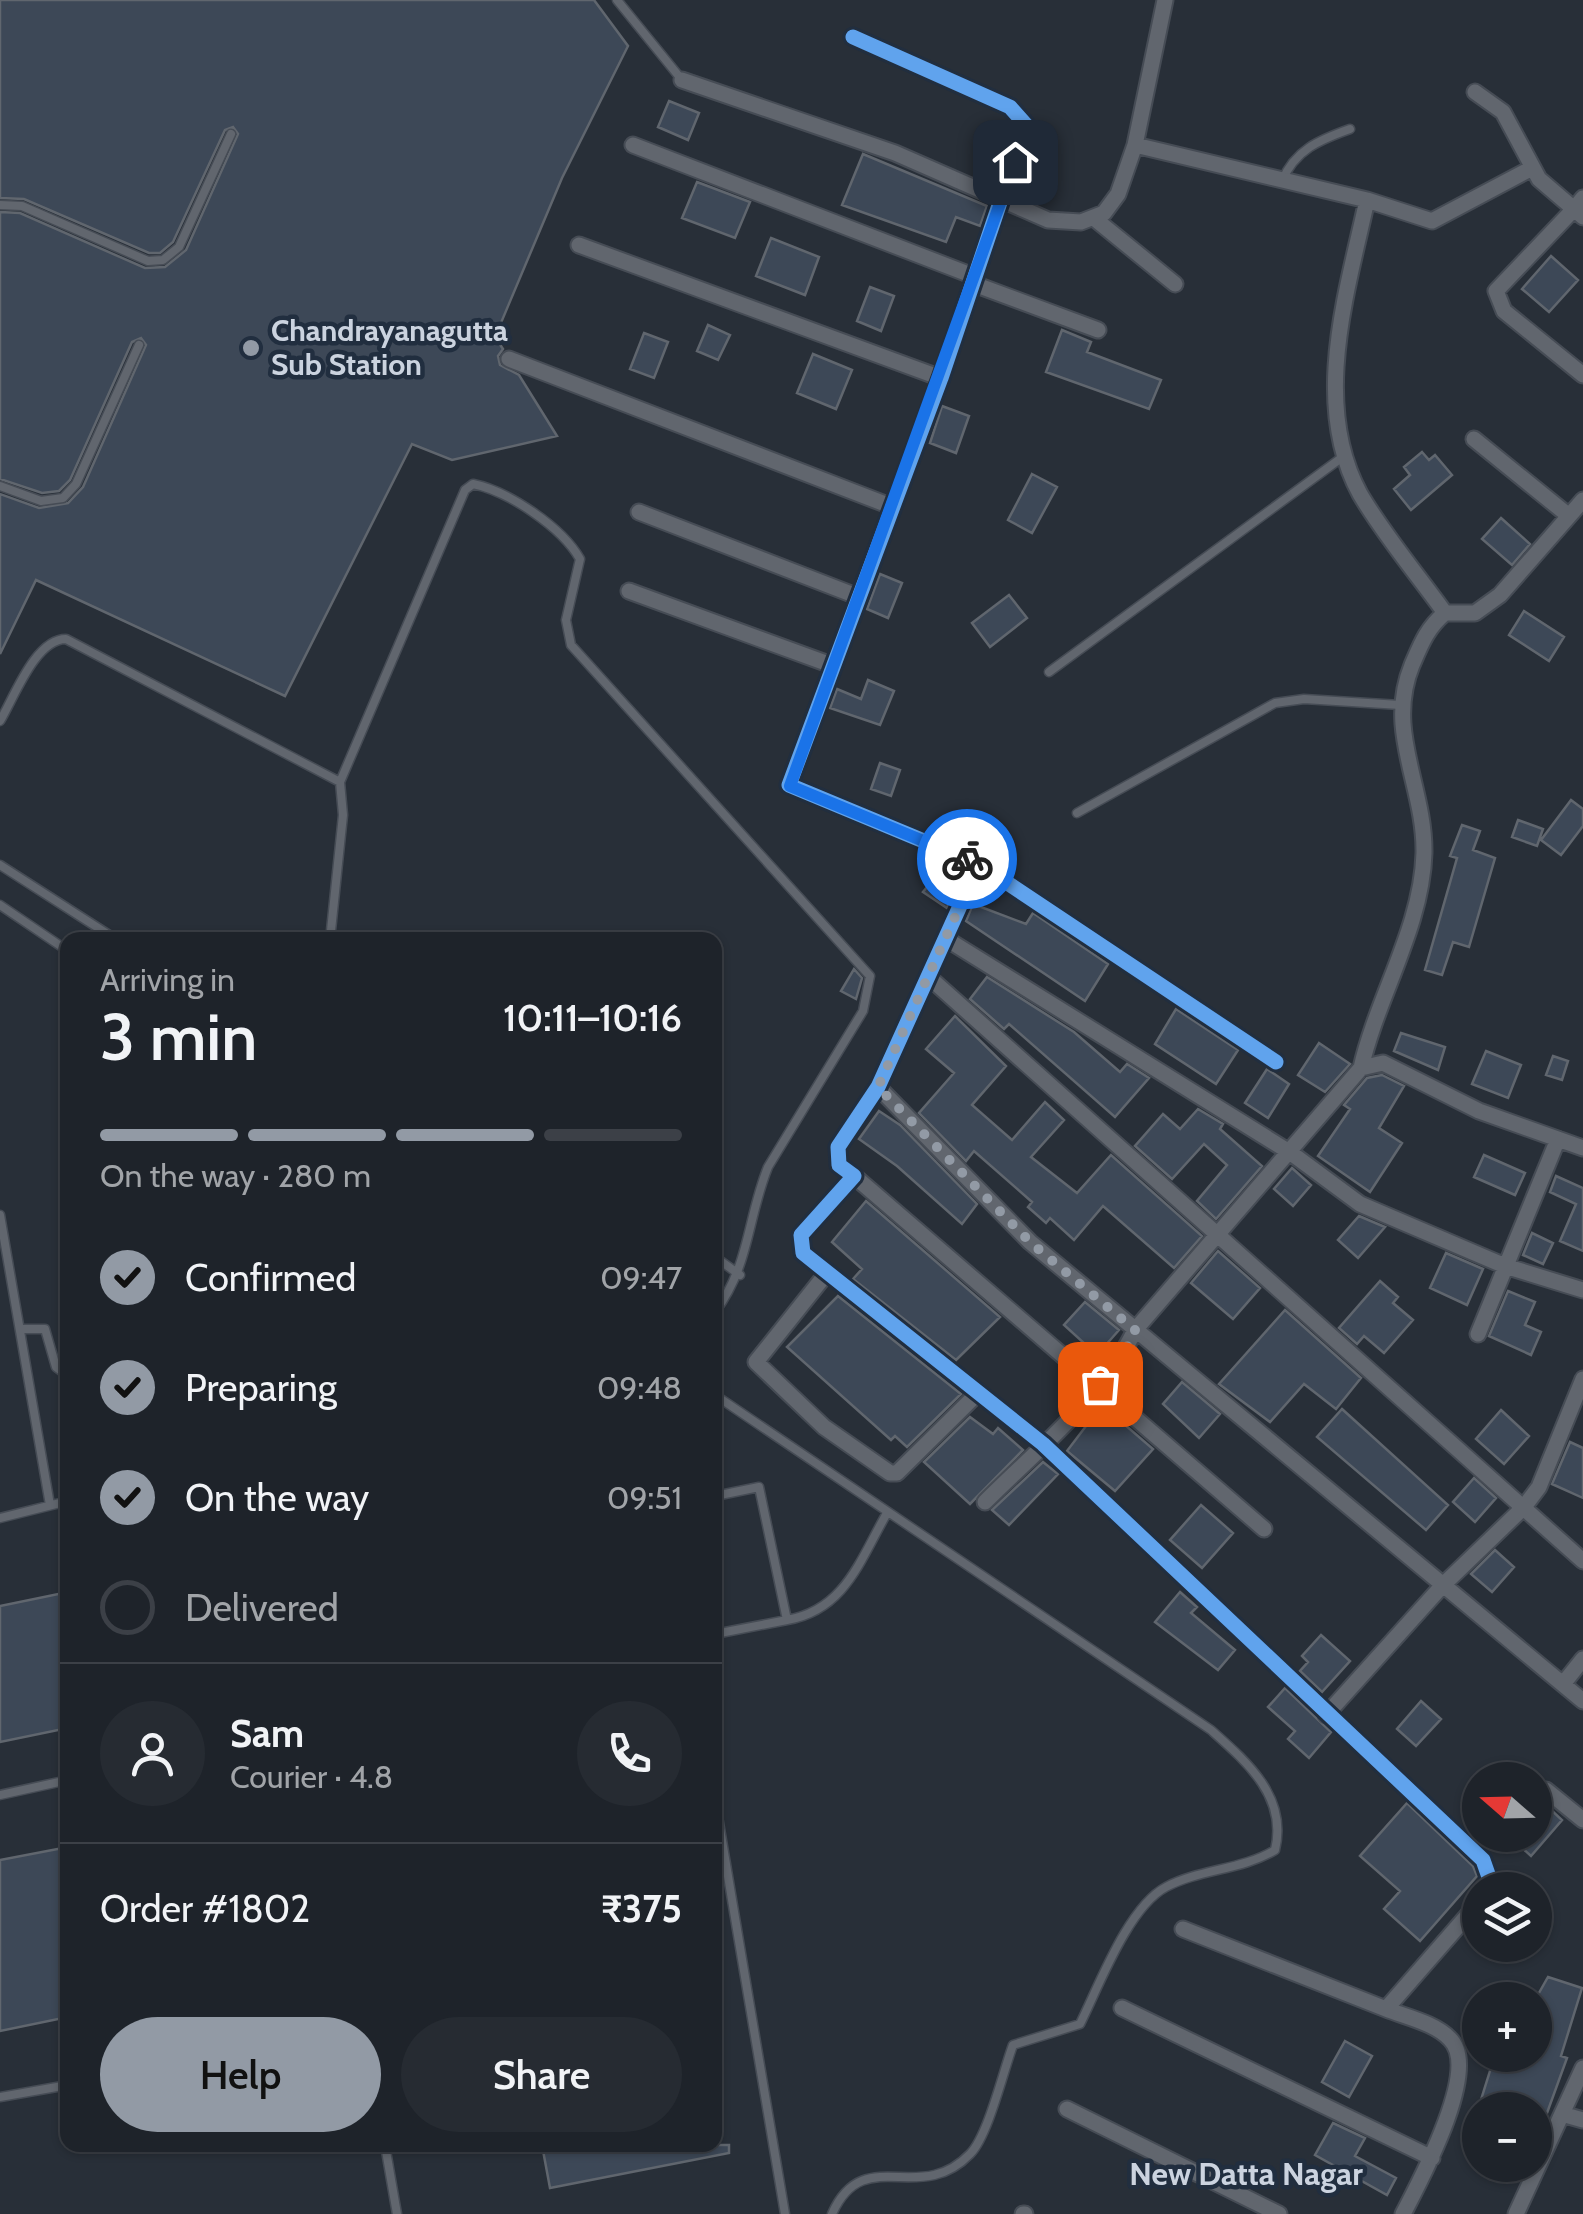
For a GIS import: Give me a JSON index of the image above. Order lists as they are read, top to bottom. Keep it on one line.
{"districts":["New Datta Nagar"],"places":["Chandrayanagutta Sub Station"],"north":"left","page":{"heading":["3 min","Arriving in","10:11–10:16"],"panel":["Sam","Courier · 4.8","Order #1802","₹375"],"bar":"On the way · 280 m","list":[["Confirmed","09:47"],["Preparing","09:48"],["On the way","09:51"],"Delivered"],"map_buttons":["+","−"],"buttons":["Help","Share"]}}
